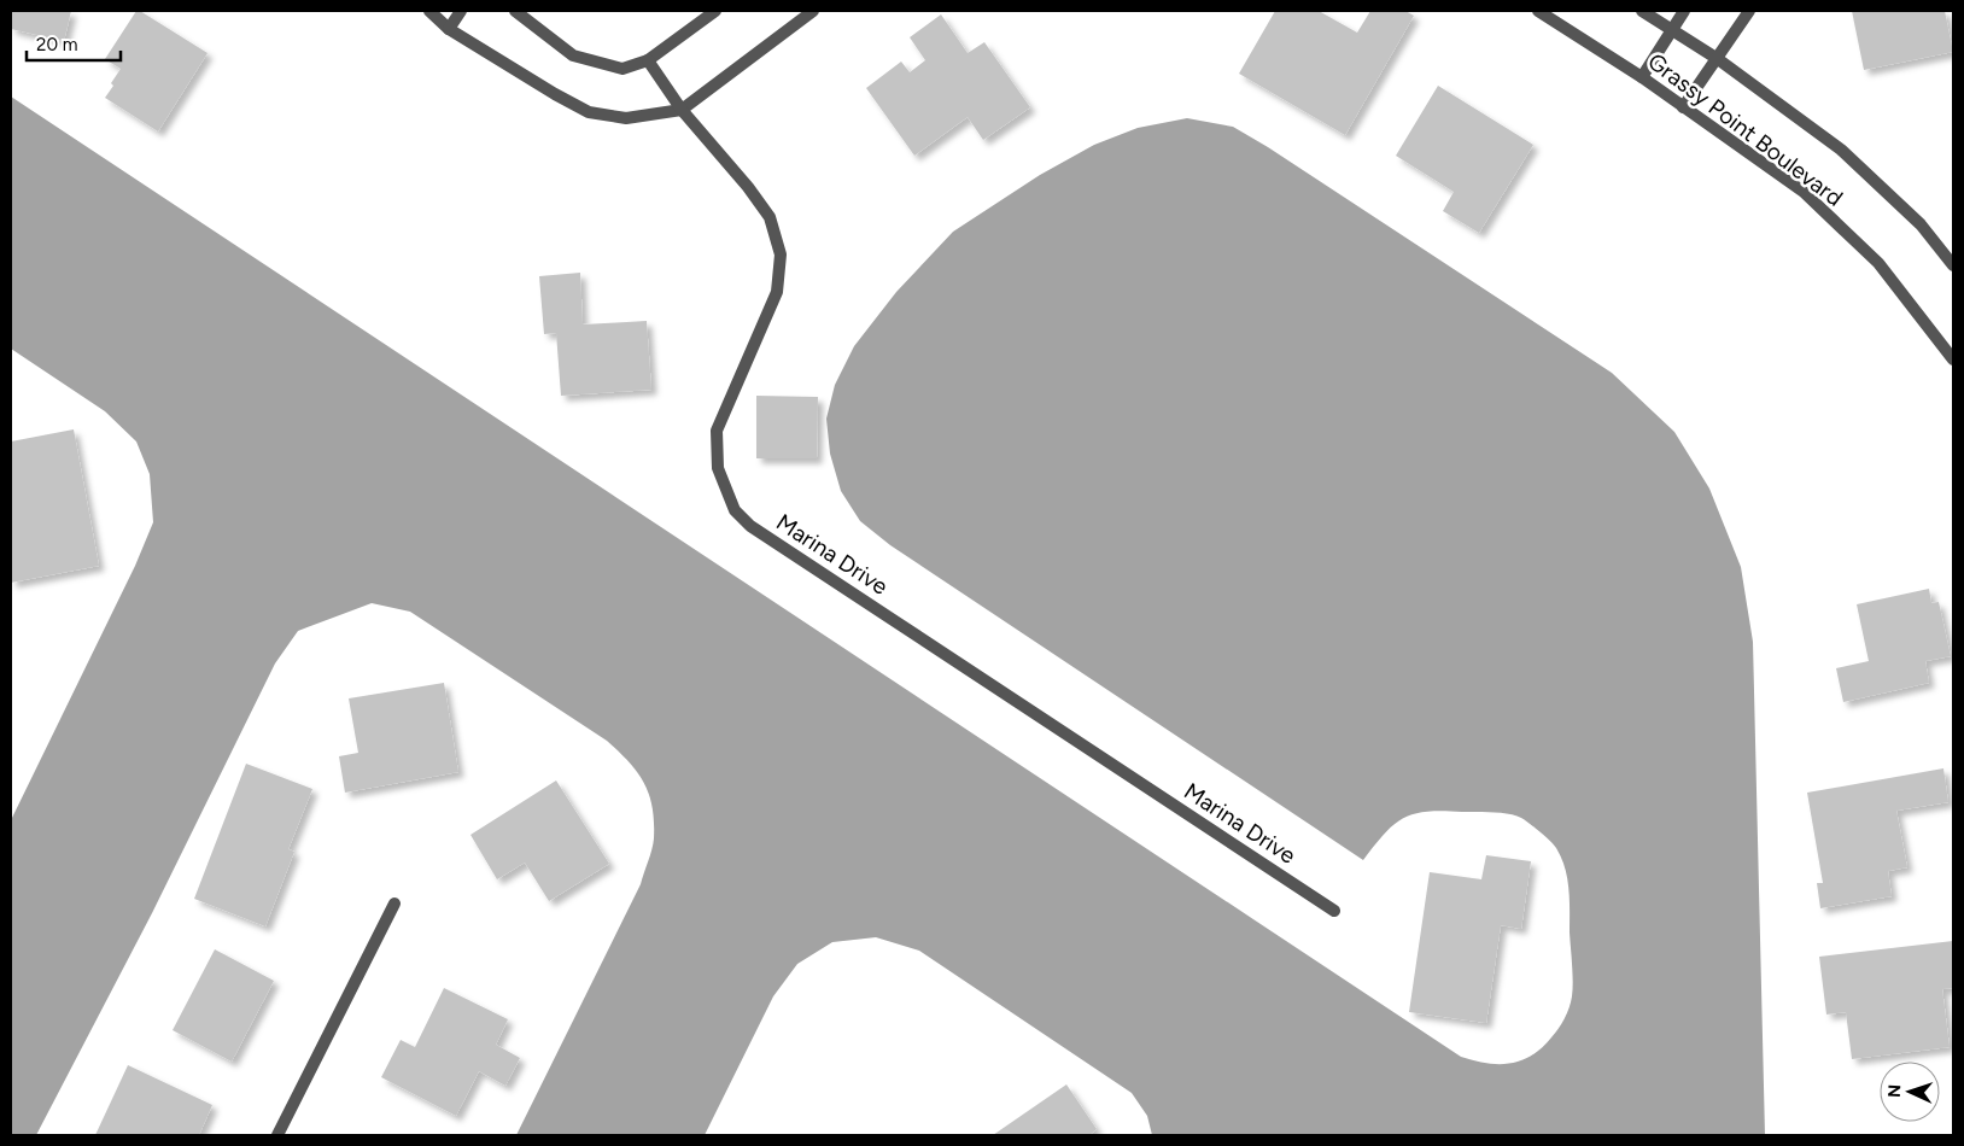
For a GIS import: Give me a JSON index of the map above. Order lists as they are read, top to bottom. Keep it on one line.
{"streets":{"street":["Grassy Point Boulevard","Marina Drive"]},"scale_bar":"20 m","north":"left"}
